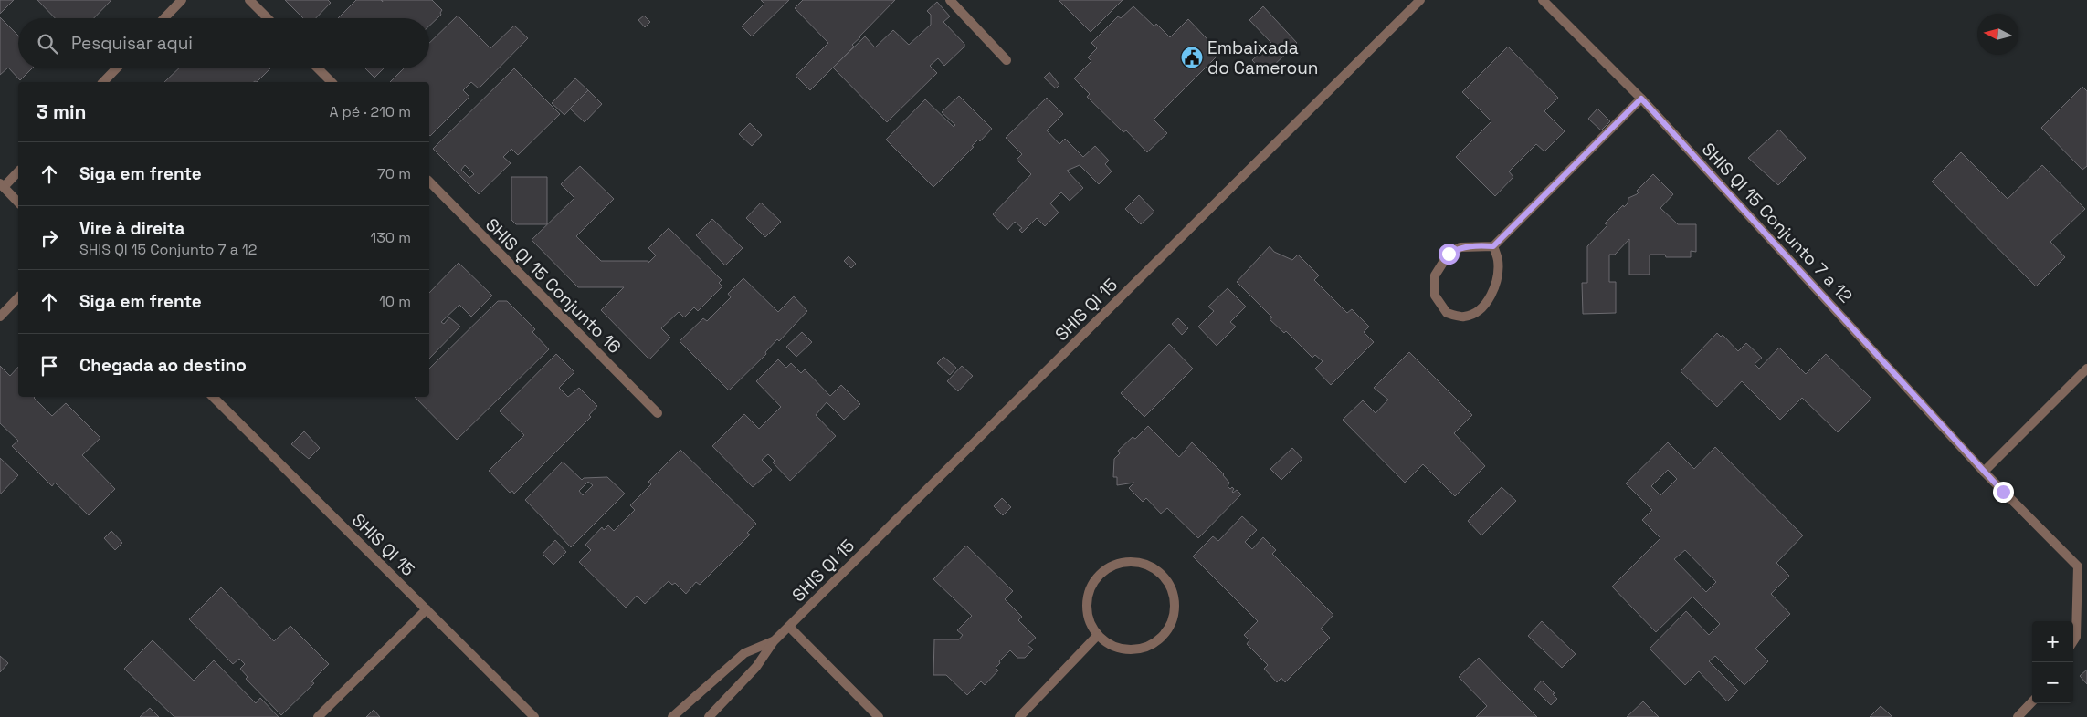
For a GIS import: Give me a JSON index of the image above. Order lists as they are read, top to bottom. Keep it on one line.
{"streets":{"street":["SHIS QI 15 Conjunto 7 a 12","SHIS QI 15 Conjunto 16","SHIS QI 15"]},"places":{"public building":["Embaixada do Cameroun"]},"north":"left","page":{"search":"Pesquisar aqui","heading":["3 min","A pé · 210 m"],"list":[["Siga em frente","70 m"],["Vire à direita","SHIS QI 15 Conjunto 7 a 12","130 m"],["Siga em frente","10 m"],"Chegada ao destino"],"map_buttons":["+","−"]}}
